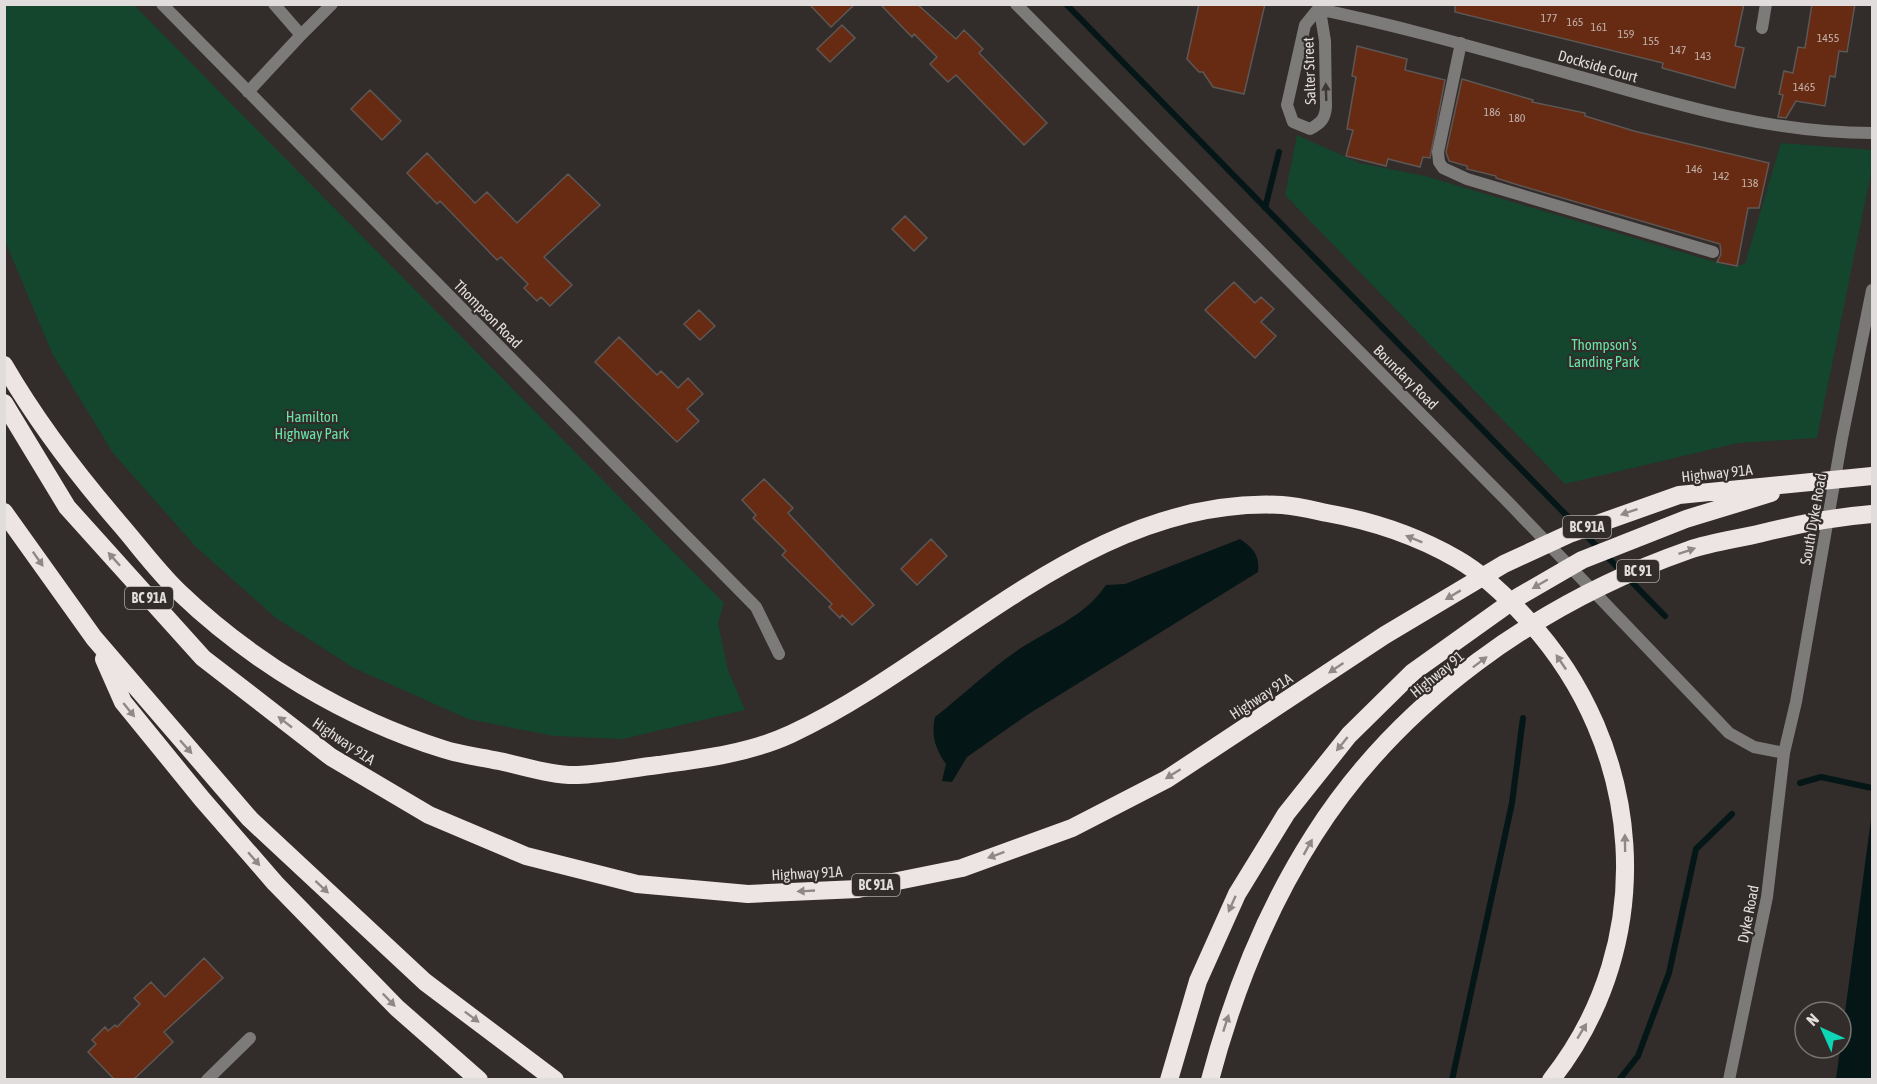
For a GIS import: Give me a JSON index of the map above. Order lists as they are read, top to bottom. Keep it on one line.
{"streets":{"highway":["Highway 91A","BC 91A","BC 91","Highway 91"],"street":["Dockside Court","Salter Street","Thompson Road","Boundary Road","South Dyke Road","Dyke Road"]},"crossings":[["Dockside Court","Salter Street"],["Boundary Road","South Dyke Road"],["Boundary Road","Dyke Road"],["Highway 91A","BC 91"],["Highway 91A","Highway 91"],["South Dyke Road","Dyke Road"],["BC 91","Highway 91"]],"one_way":["Highway 91A"],"parks":["Thompson's Landing Park","Hamilton Highway Park"],"house_numbers":["177","165","161","159","1455","155","147","143","1465","186","180","146","142","138"],"north":"top left"}
